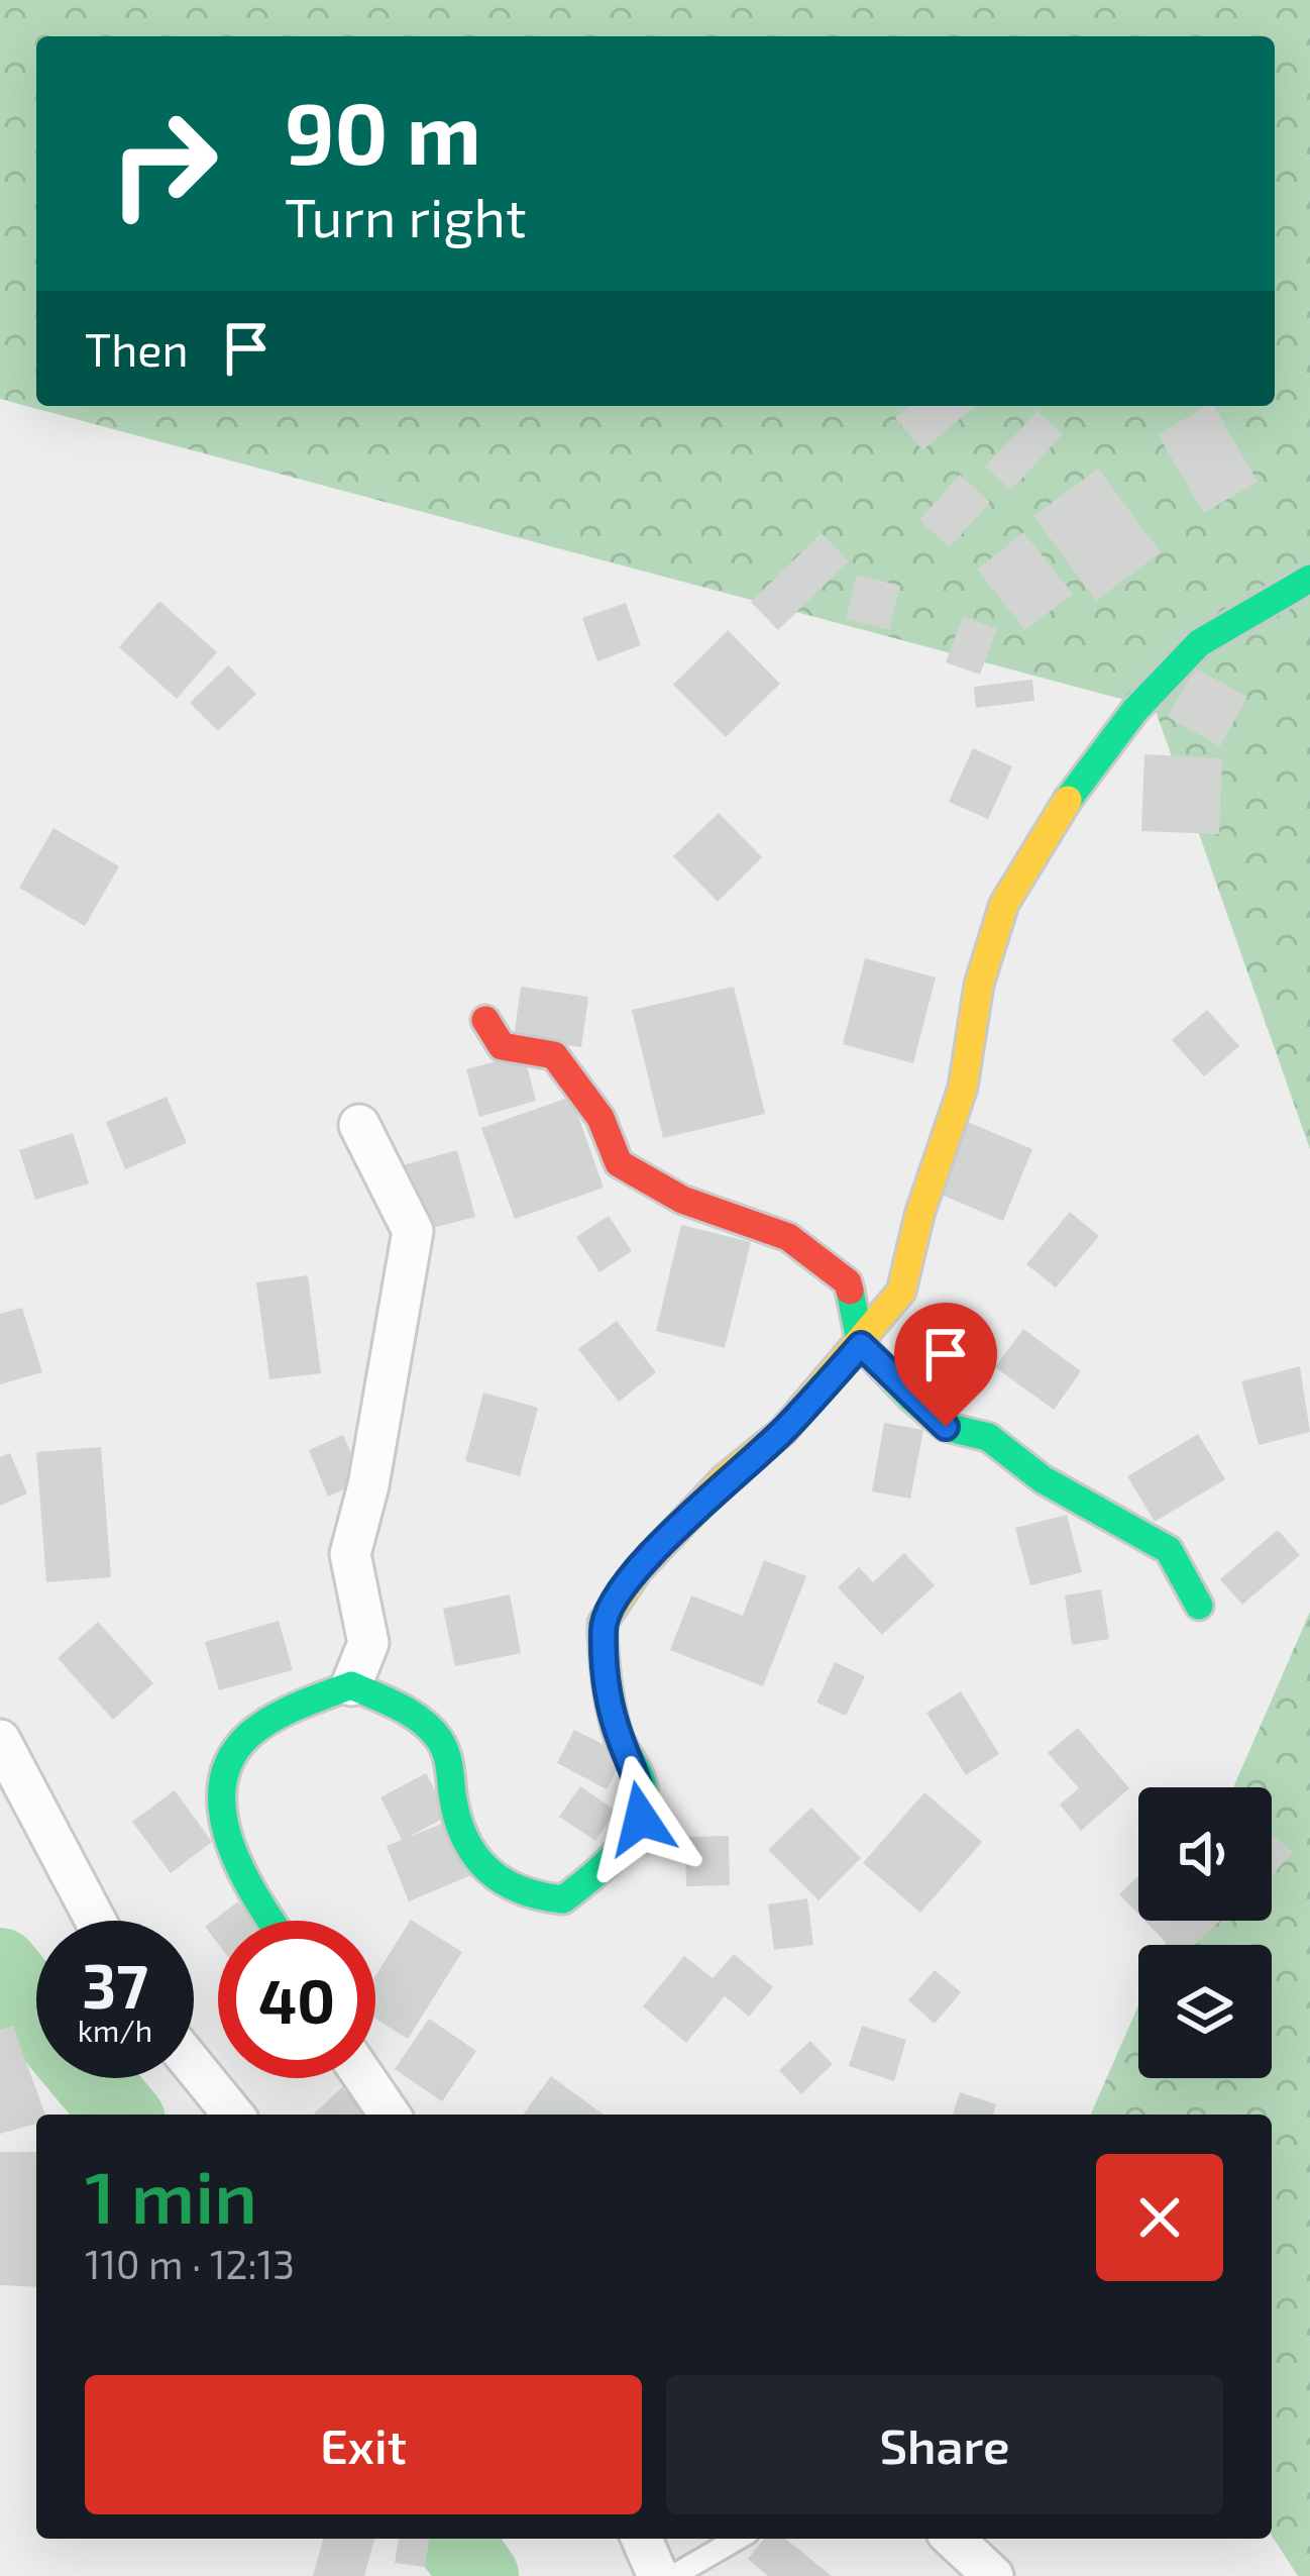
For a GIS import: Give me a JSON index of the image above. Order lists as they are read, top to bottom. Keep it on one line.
{"page":{"turn":["90 m","Turn right"],"then":"Then","speed":"37 km/h","limit":"40","heading":["1 min","110 m · 12:13"],"buttons":["Exit","Share"]}}
